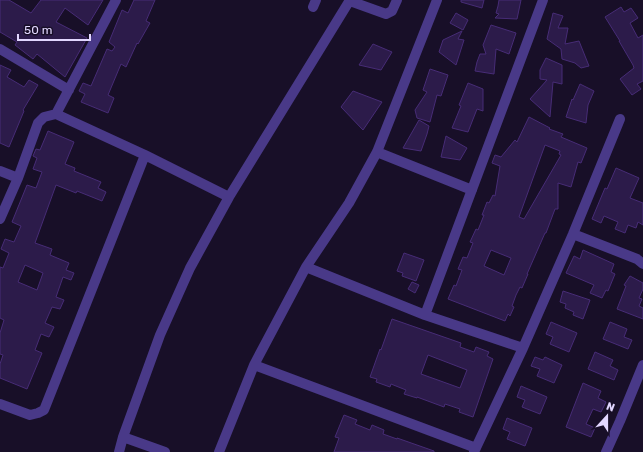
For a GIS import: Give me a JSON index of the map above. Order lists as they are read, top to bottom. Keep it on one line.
{"scale_bar":"50 m","north":"top"}
